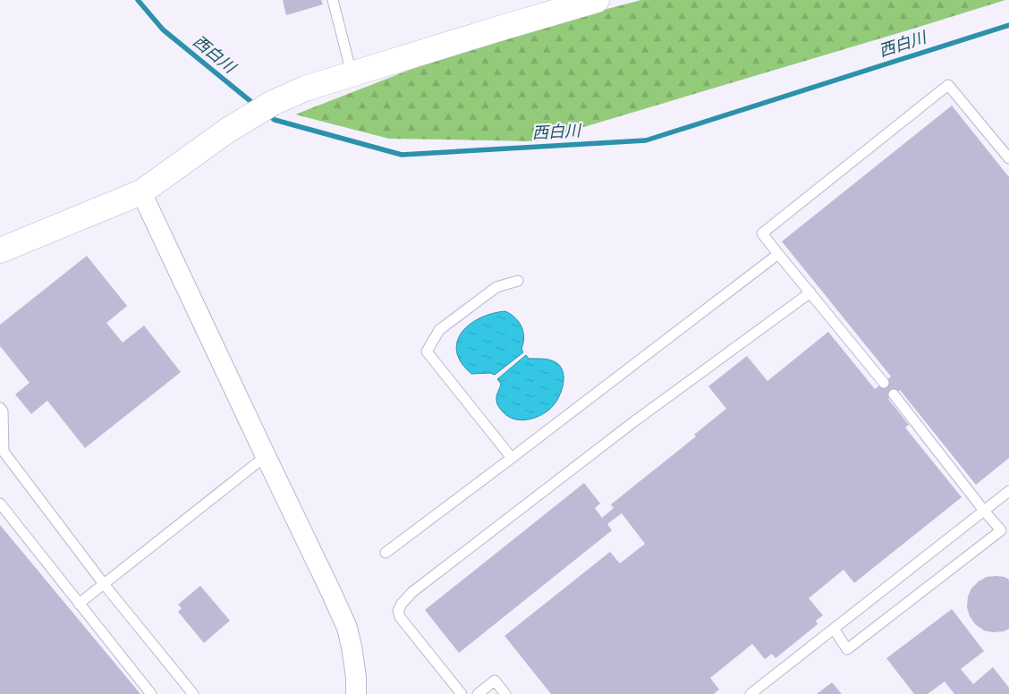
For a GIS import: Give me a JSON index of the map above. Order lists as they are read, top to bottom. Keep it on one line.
{"water":["西白川"]}
